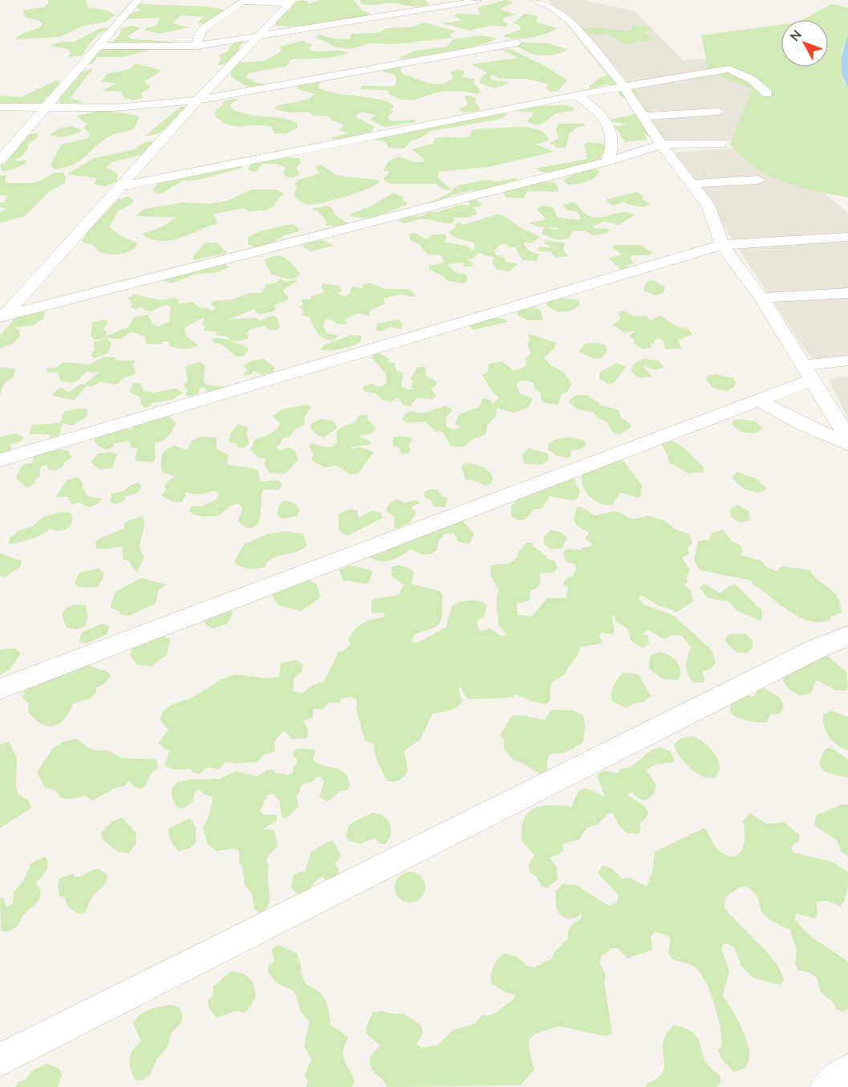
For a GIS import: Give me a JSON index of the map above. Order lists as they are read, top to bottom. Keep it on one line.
{"north":"top left"}
